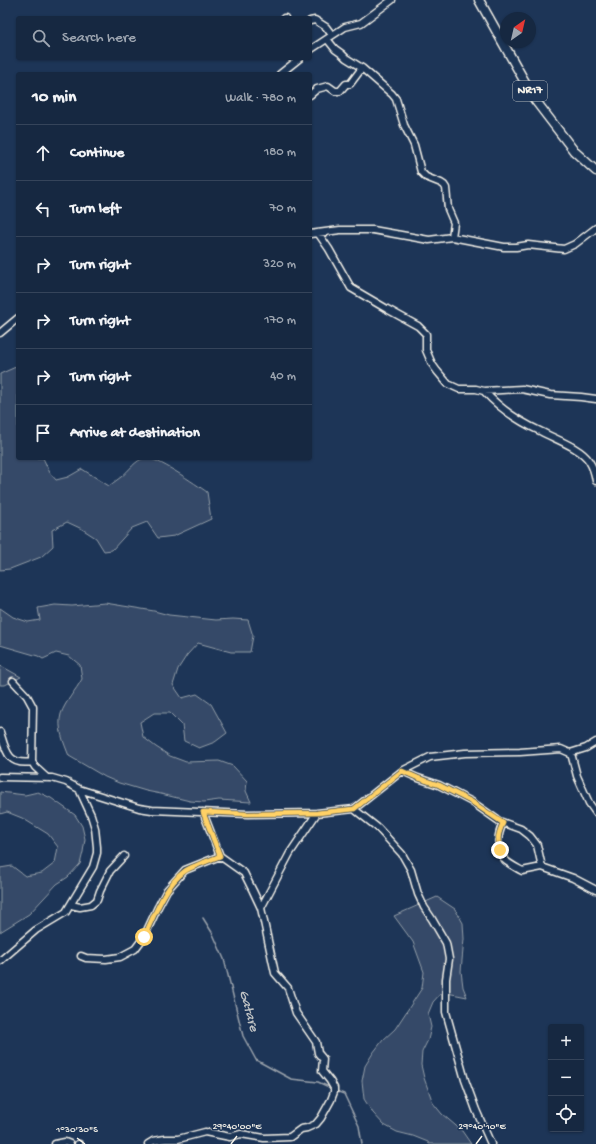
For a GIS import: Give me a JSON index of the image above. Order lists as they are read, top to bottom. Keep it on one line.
{"streets":{"main road":["NR17"]},"water":["Gatare"],"north":"top right","page":{"search":"Search here","heading":["10 min","Walk · 780 m"],"list":[["Continue","180 m"],["Turn left","70 m"],["Turn right","320 m"],["Turn right","170 m"],["Turn right","40 m"],"Arrive at destination"],"map_buttons":["+","−"]},"coordinates":["29°40'00\"E","29°40'10\"E","1°30'30\"S"]}
